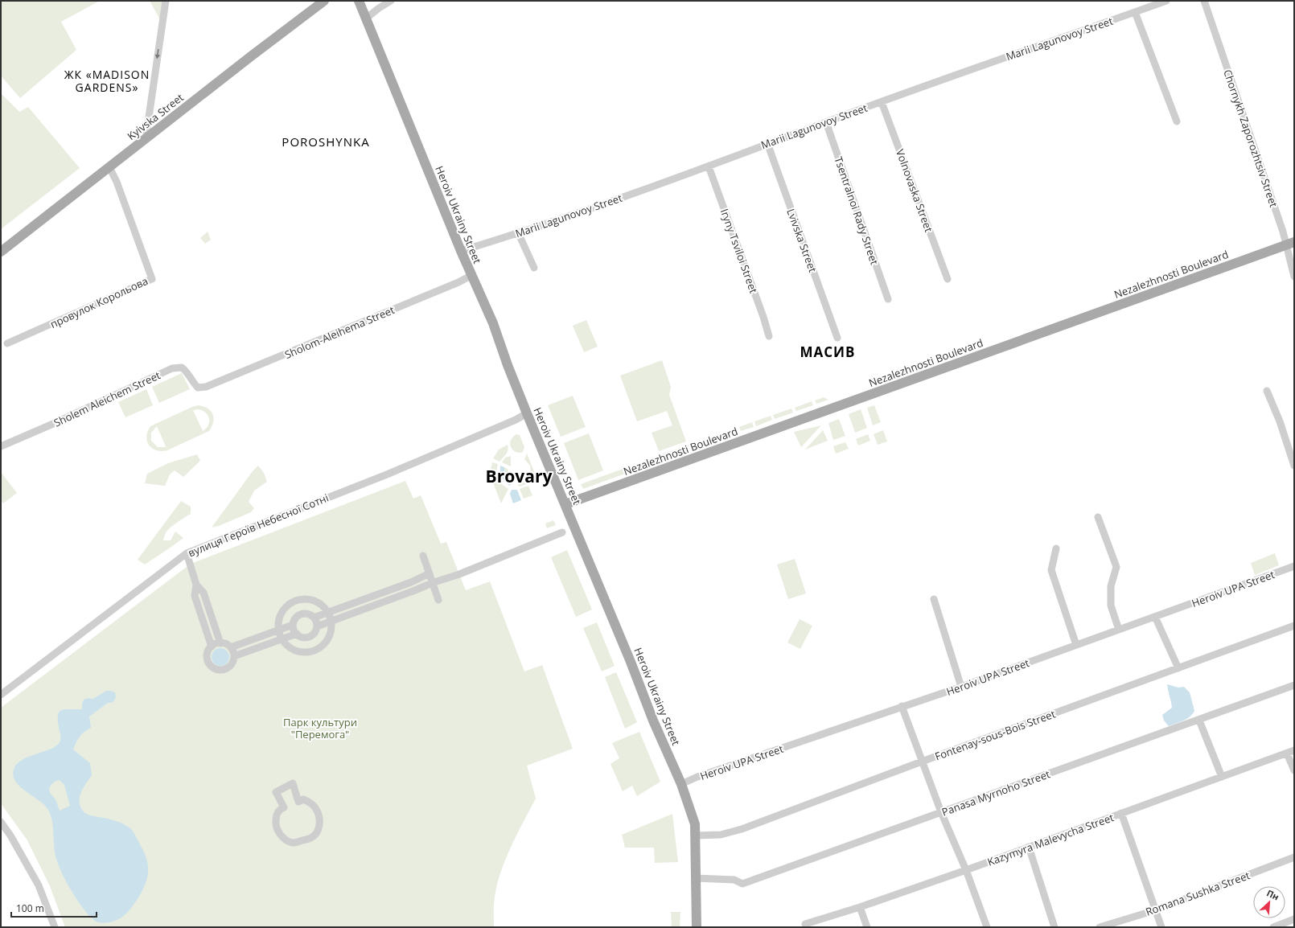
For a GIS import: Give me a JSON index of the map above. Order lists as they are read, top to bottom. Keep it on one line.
{"streets":{"main road":["Kyivska Street","Heroiv Ukrainy Street","Nezalezhnosti Boulevard"],"street":["Marii Lagunovoy Street","Chornykh Zaporozhtsiv Street","Volnovaska Street","Tsentralnoi Rady Street","Lvivska Street","Iryny Tsviloi Street","провулок Корольова","Sholom-Aleihema Street","вулиця Героїв Небесної Сотні","Heroiv UPA Street","Fontenay-sous-Bois Street","Panasa Myrnoho Street","Kazymyra Malevycha Street","Romana Sushka Street"]},"crossings":[["Marii Lagunovoy Street","Volnovaska Street"],["Marii Lagunovoy Street","Tsentralnoi Rady Street"],["Marii Lagunovoy Street","Heroiv Ukrainy Street"],["Marii Lagunovoy Street","Lvivska Street"],["Marii Lagunovoy Street","Iryny Tsviloi Street"],["Kyivska Street","провулок Корольова"],["Chornykh Zaporozhtsiv Street","Nezalezhnosti Boulevard"],["Heroiv Ukrainy Street","Nezalezhnosti Boulevard"],["Heroiv Ukrainy Street","Sholom-Aleihema Street"],["Heroiv Ukrainy Street","вулиця Героїв Небесної Сотні"],["Heroiv Ukrainy Street","Heroiv UPA Street"],["Heroiv Ukrainy Street","Fontenay-sous-Bois Street"],["Heroiv Ukrainy Street","Panasa Myrnoho Street"]],"districts":["ЖК «MADISON GARDENS»","POROSHYNKA","МАСИВ","Brovary"],"parks":["Парк культури \"Перемога\""],"scale_bar":"100 m","north":"top right"}
